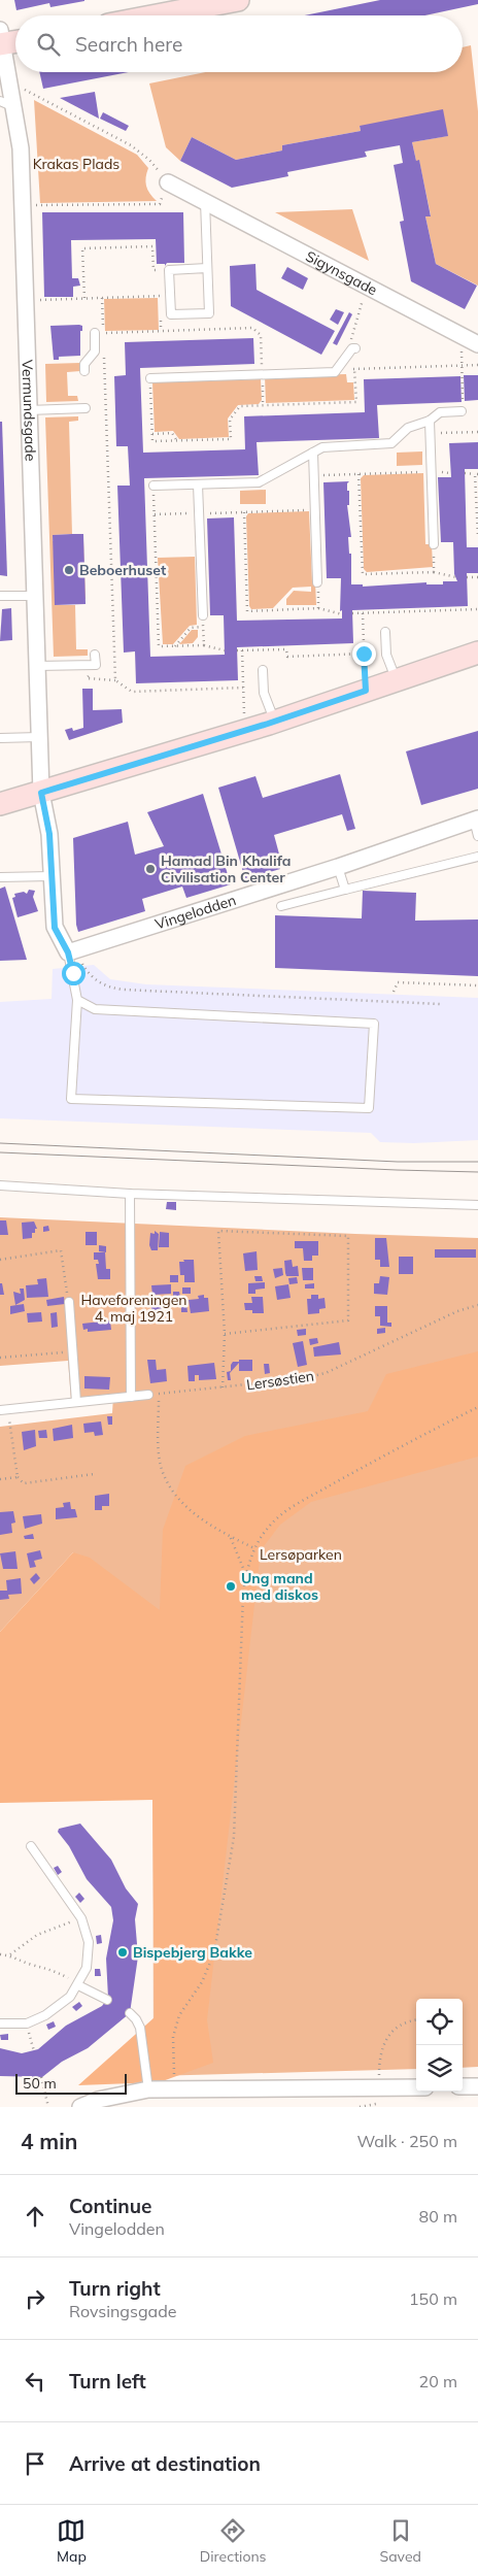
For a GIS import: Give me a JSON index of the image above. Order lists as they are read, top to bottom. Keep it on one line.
{"streets":{"street":["Sigynsgade","Vermundsgade","Vingelodden"],"path":["Lersøstien"]},"parks":["Krakas Plads","Haveforeningen 4. maj 1921","Lersøparken"],"places":["Beboerhuset","Hamad Bin Khalifa Civilisation Center","Ung mand med diskos","Bispebjerg Bakke"],"scale_bar":"50 m","page":{"search":"Search here","scale":"50 m","heading":["4 min","Walk · 250 m"],"list":[["Continue","Vingelodden","80 m"],["Turn right","Rovsingsgade","150 m"],["Turn left","20 m"],"Arrive at destination"],"nav":["Map","Directions","Saved"]}}
